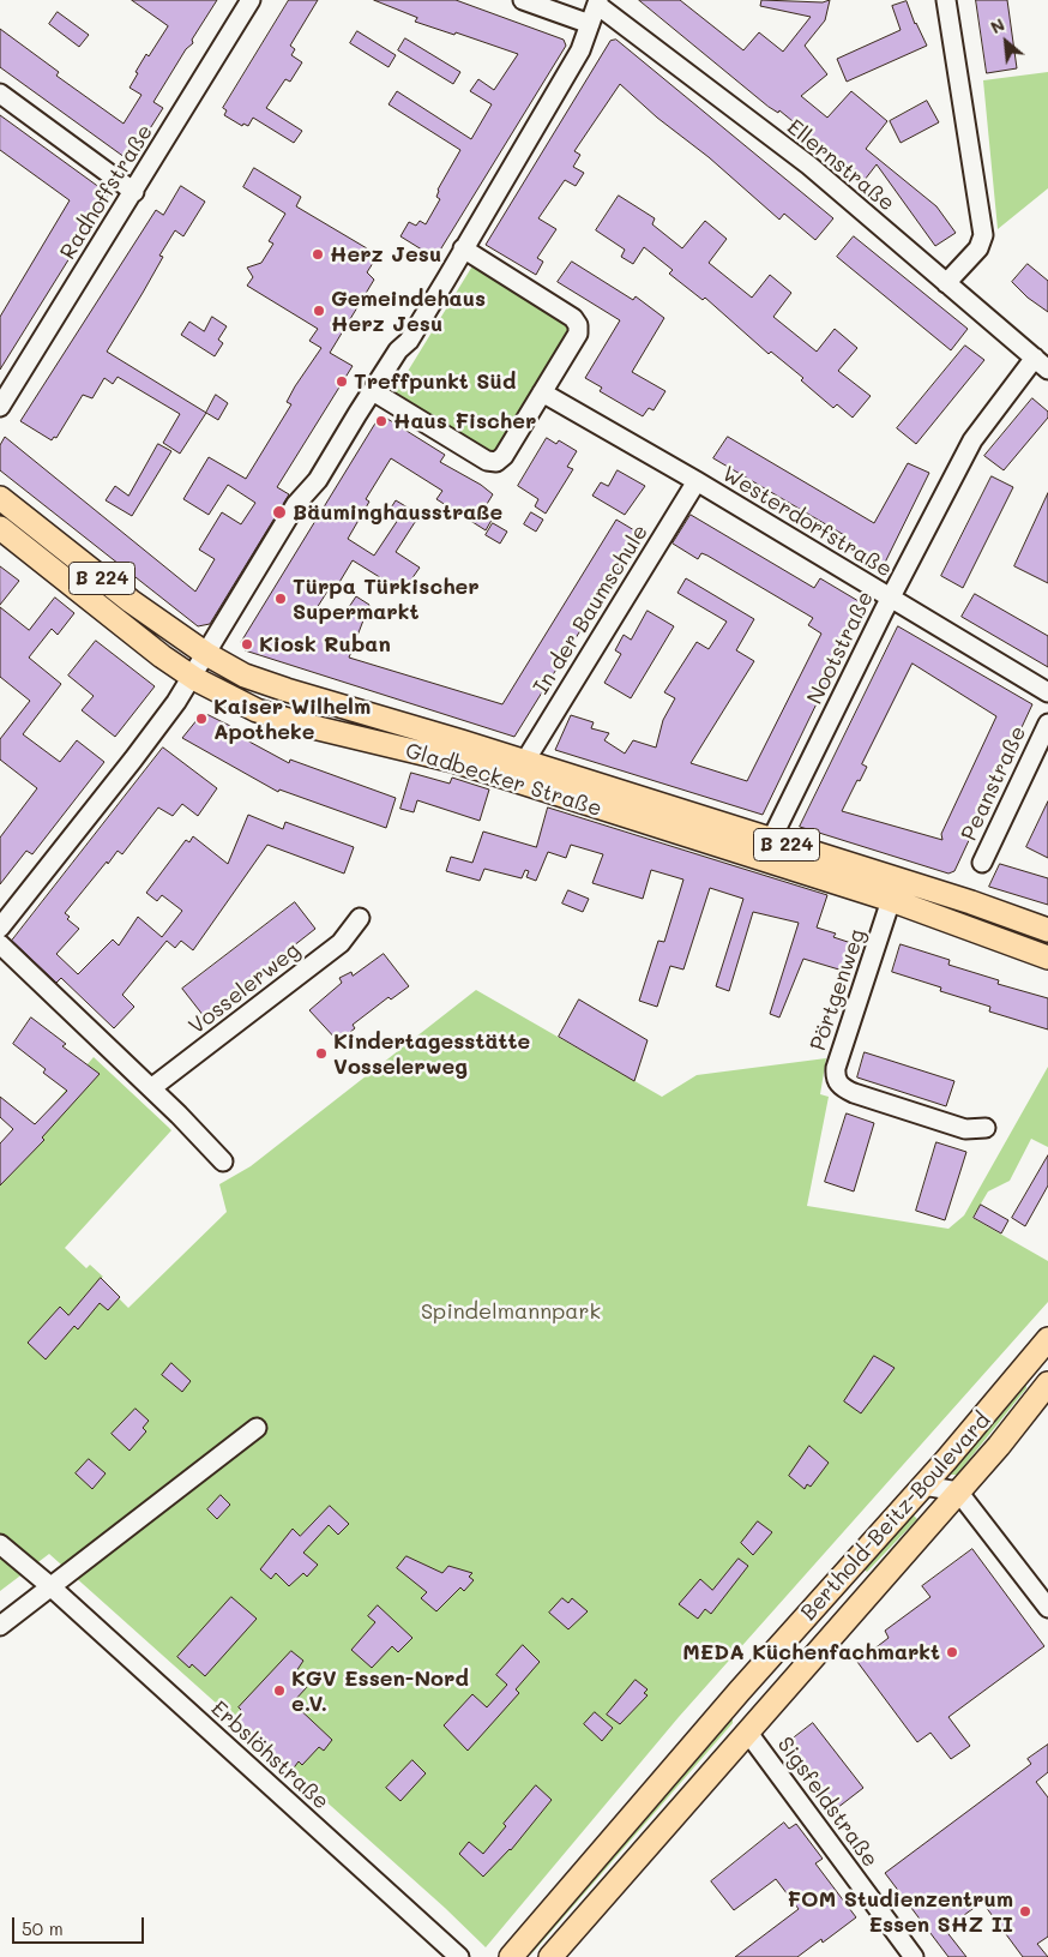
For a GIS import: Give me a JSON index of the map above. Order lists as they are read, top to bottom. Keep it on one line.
{"streets":{"main road":["B 224","Gladbecker Straße","Berthold-Beitz-Boulevard"],"street":["Ellernstraße","Radhoffstraße","Westerdorfstraße","In der Baumschule","Nootstraße","Peanstraße","Vosselerweg","Pörtgenweg","Erbslöhstraße","Sigsfeldstraße"]},"crossings":[["Ellernstraße","Nootstraße"],["Westerdorfstraße","In der Baumschule"],["Westerdorfstraße","Nootstraße"],["In der Baumschule","Gladbecker Straße"],["Nootstraße","Gladbecker Straße"],["Gladbecker Straße","Pörtgenweg"],["Berthold-Beitz-Boulevard","Sigsfeldstraße"]],"parks":["Spindelmannpark"],"places":["Herz Jesu","Gemeindehaus Herz Jesu","Treffpunkt Süd","Haus Fischer","Bäuminghausstraße","Türpa Türkischer Supermarkt","Kiosk Ruban","Kaiser Wilhelm Apotheke","Kindertagesstätte Vosselerweg","MEDA Küchenfachmarkt","KGV Essen-Nord e.V.","FOM Studienzentrum Essen SHZ II"],"scale_bar":"50 m","north":"top left"}
